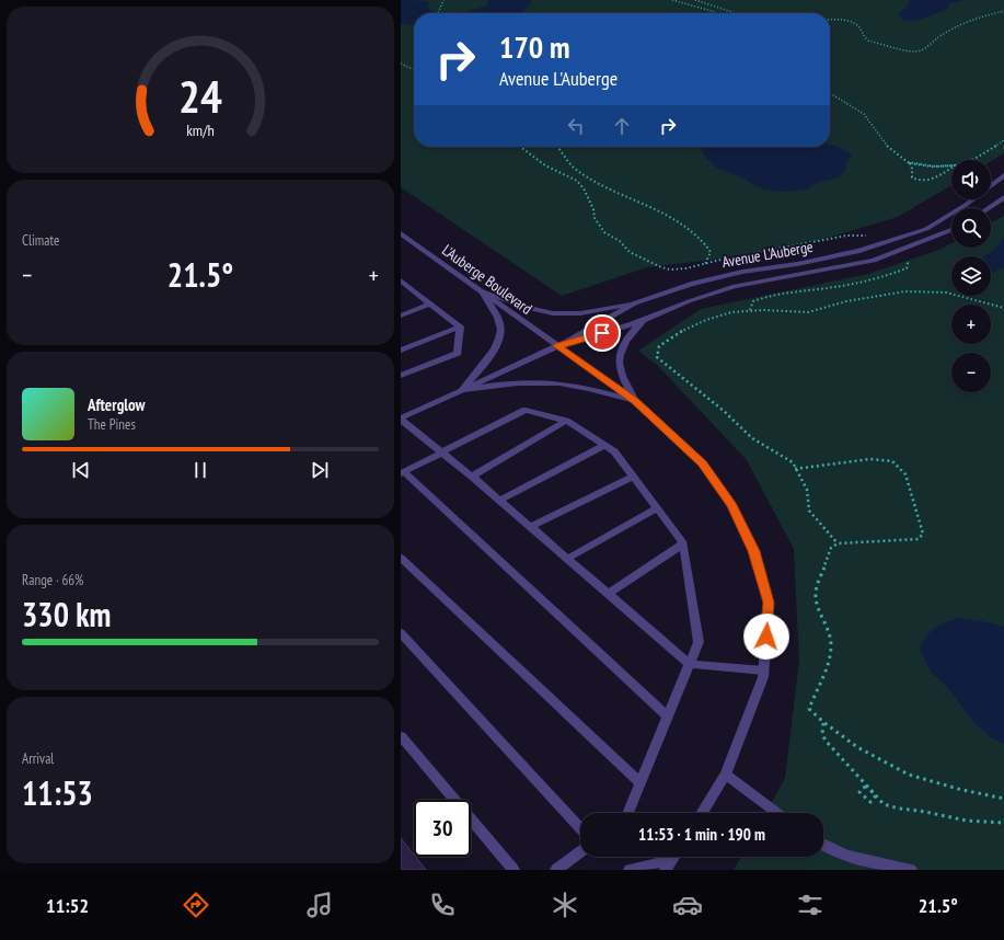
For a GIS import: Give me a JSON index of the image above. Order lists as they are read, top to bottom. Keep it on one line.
{"streets":{"street":["Avenue L'Auberge","L'Auberge Boulevard"]},"crossings":[["Avenue L'Auberge","L'Auberge Boulevard"]],"page":{"turn":["170 m","Avenue L'Auberge"],"map_buttons":["+","−"],"tile":["Climate",["Range · 66%","330 km"],["Arrival","11:53"]],"heat":["−","21.5°","+"],"song":["Afterglow","The Pines"],"limit":"30","trip":"11:53 · 1 min · 190 m","tabs":["11:52","21.5°"],"gauge":["24","km/h"]}}
